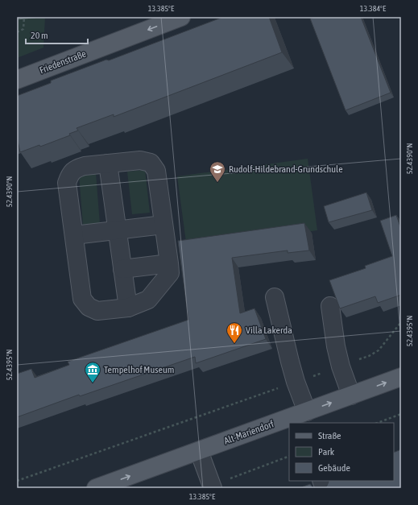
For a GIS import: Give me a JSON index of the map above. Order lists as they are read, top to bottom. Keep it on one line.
{"streets":{"main road":["Friedenstraße","Alt-Mariendorf"]},"one_way":["Friedenstraße","Alt-Mariendorf"],"places":{"school or university":["Rudolf-Hildebrand-Grundschule"],"restaurant":["Villa Lakerda"],"museum":["Tempelhof Museum"]},"legend":["Straße","Park","Gebäude"],"scale_bar":"20 m","coordinates":["13.385°E","13.384°E","52.4390°N","52.4395°N"]}
